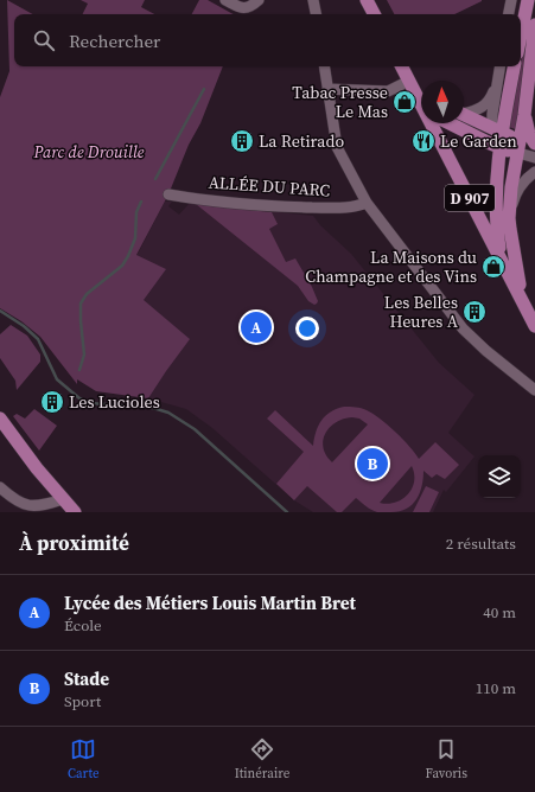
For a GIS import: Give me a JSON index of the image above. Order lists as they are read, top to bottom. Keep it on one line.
{"streets":{"main road":["D 907"],"street":["ALLÉE DU PARC"]},"parks":["Parc de Drouille"],"places":{"shop":["Tabac Presse Le Mas","La Maisons du Champagne et des Vins"],"building":["La Retirado","Les Belles Heures A","Les Lucioles"],"restaurant":["Le Garden"]},"north":"top","page":{"search":"Rechercher","pins":["A","B"],"heading":["À proximité","2 résultats"],"list":[{"mark":"A","name":"Lycée des Métiers Louis Martin Bret","note":"École","value":"40 m"},{"mark":"B","name":"Stade","note":"Sport","value":"110 m"}],"nav":["Carte","Itinéraire","Favoris"]}}
